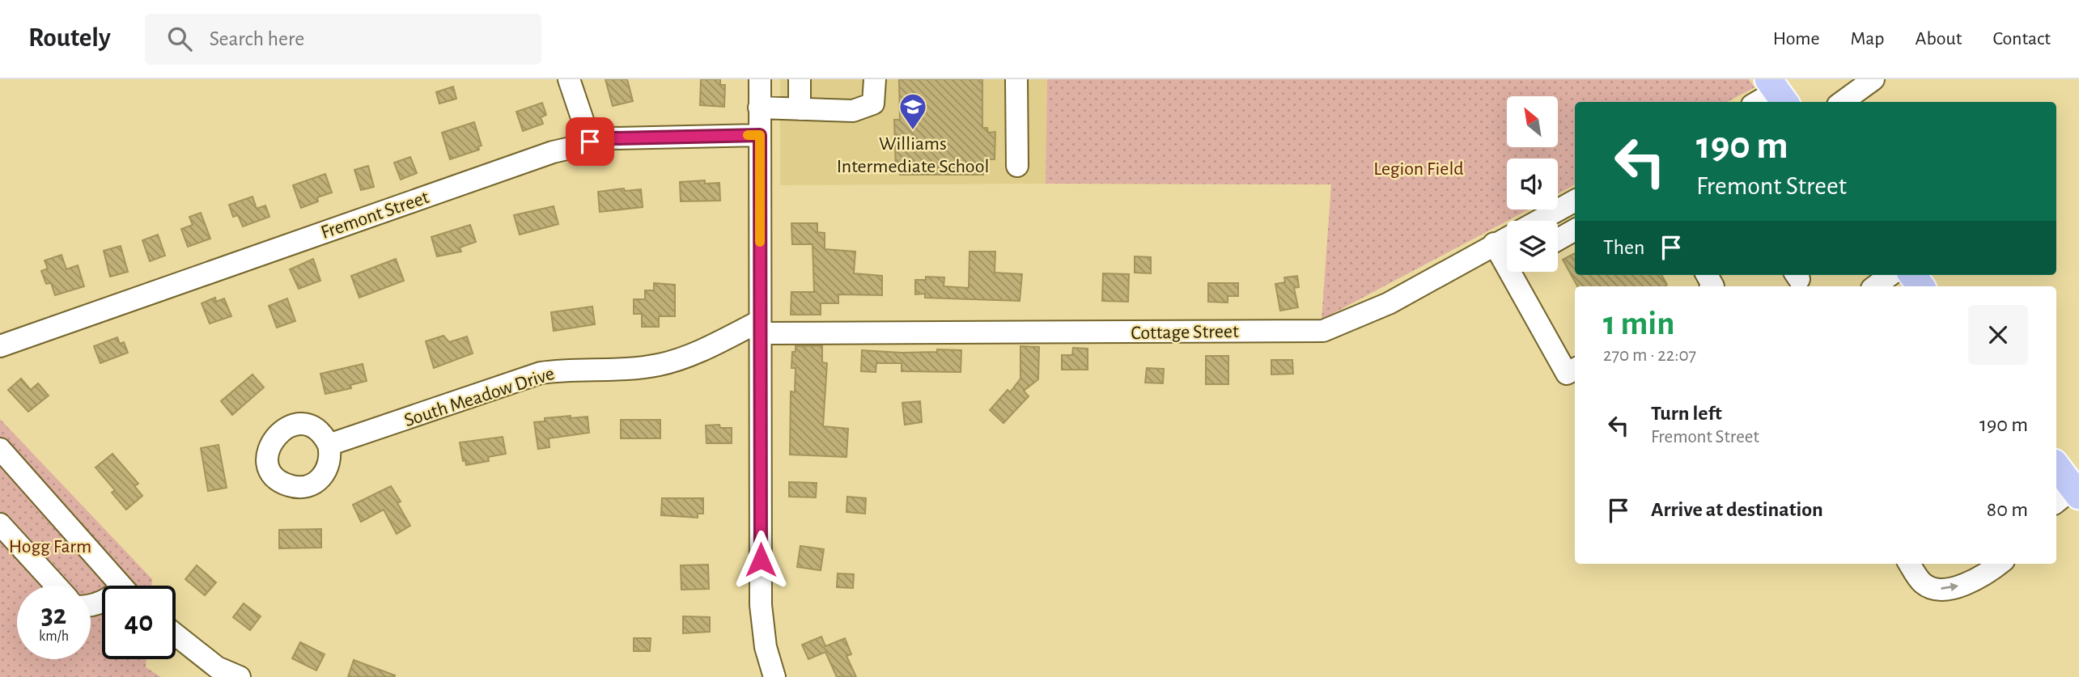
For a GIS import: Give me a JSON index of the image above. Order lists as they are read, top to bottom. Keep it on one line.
{"streets":{"street":["Fremont Street","Cottage Street","South Meadow Drive"]},"crossings":[["Cottage Street","South Meadow Drive"]],"parks":["Legion Field","Hogg Farm"],"places":{"school or university":["Williams Intermediate School"]},"north":"top left","page":{"header":"Routely","search":"Search here","nav":["Home","Map","About","Contact"],"turn":["190 m","Fremont Street"],"then":"Then","heading":["1 min","270 m · 22:07"],"list":[{"name":"Turn left","note":"Fremont Street","value":"190 m"},{"name":"Arrive at destination","value":"80 m"}],"speed":"32 km/h","limit":"40"}}
